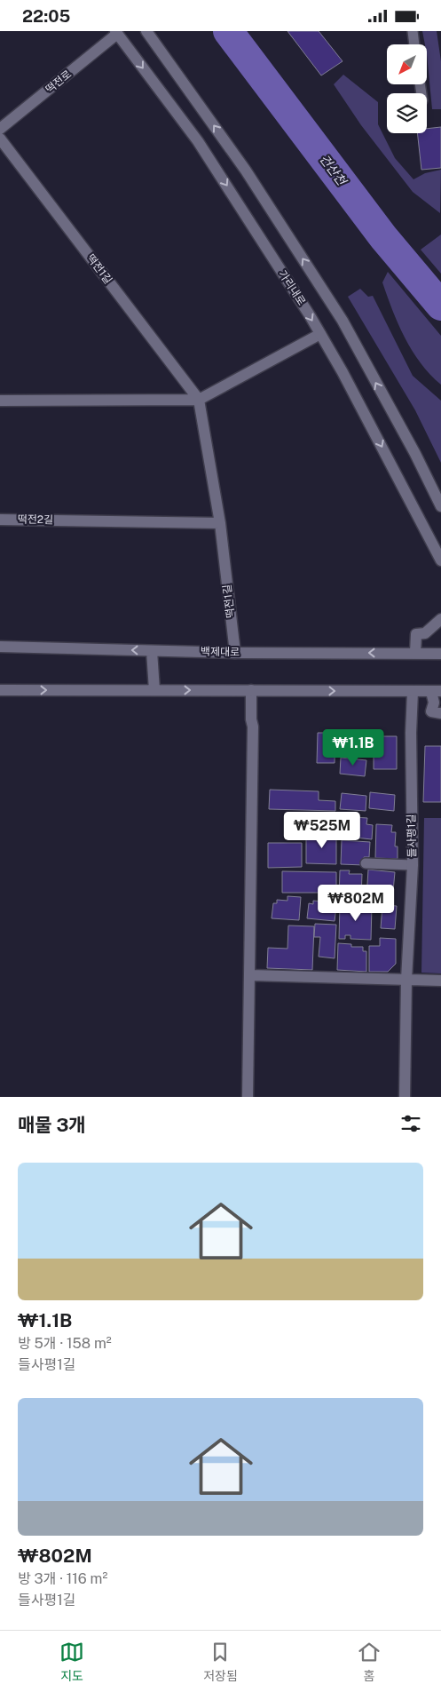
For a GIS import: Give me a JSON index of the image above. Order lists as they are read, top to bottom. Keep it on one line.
{"streets":{"street":["떡전로","떡전1길","가리내로","떡전2길","백제대로","들사평1길"]},"crossings":[["떡전로","가리내로"],["떡전1길","떡전2길"],["떡전1길","백제대로"]],"water":["건산천"],"north":"bottom left","page":{"status":"22:05","price":["₩1.1B","₩525M","₩802M"],"heading":"매물 3개","list":[{"name":"₩1.1B","note":"방 5개 · 158 m² · 들사평1길"},{"name":"₩802M","note":"방 3개 · 116 m² · 들사평1길"}],"tabs":["지도","저장됨","홈"]}}
